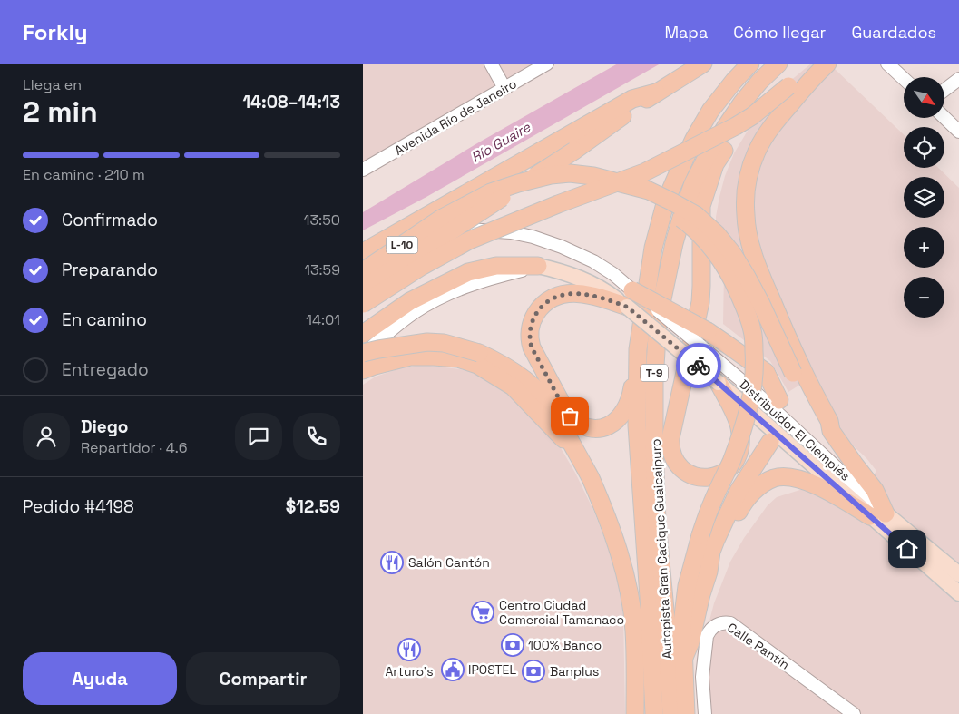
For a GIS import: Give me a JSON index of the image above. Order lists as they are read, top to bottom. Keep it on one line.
{"streets":{"highway":["L-10","T-9","Autopista Gran Cacique Guaicaipuro"],"main road":["Distribuidor El Ciempiés"],"street":["Avenida Río de Janeiro","Calle Pantín"]},"water":["Río Guaire"],"places":{"restaurant":["Salón Cantón","Arturo's"],"supermarket":["Centro Ciudad Comercial Tamanaco"],"bank":["100% Banco","Banplus"],"public building":["IPOSTEL"]},"north":"bottom right","page":{"header":"Forkly","nav":["Mapa","Cómo llegar","Guardados"],"heading":["2 min","Llega en","14:08–14:13"],"panel":["Diego","Repartidor · 4.6","Pedido #4198","$12.59"],"map_buttons":["+","−"],"bar":"En camino · 210 m","list":[["Confirmado","13:50"],["Preparando","13:59"],["En camino","14:01"],"Entregado"],"buttons":["Ayuda","Compartir"]}}
